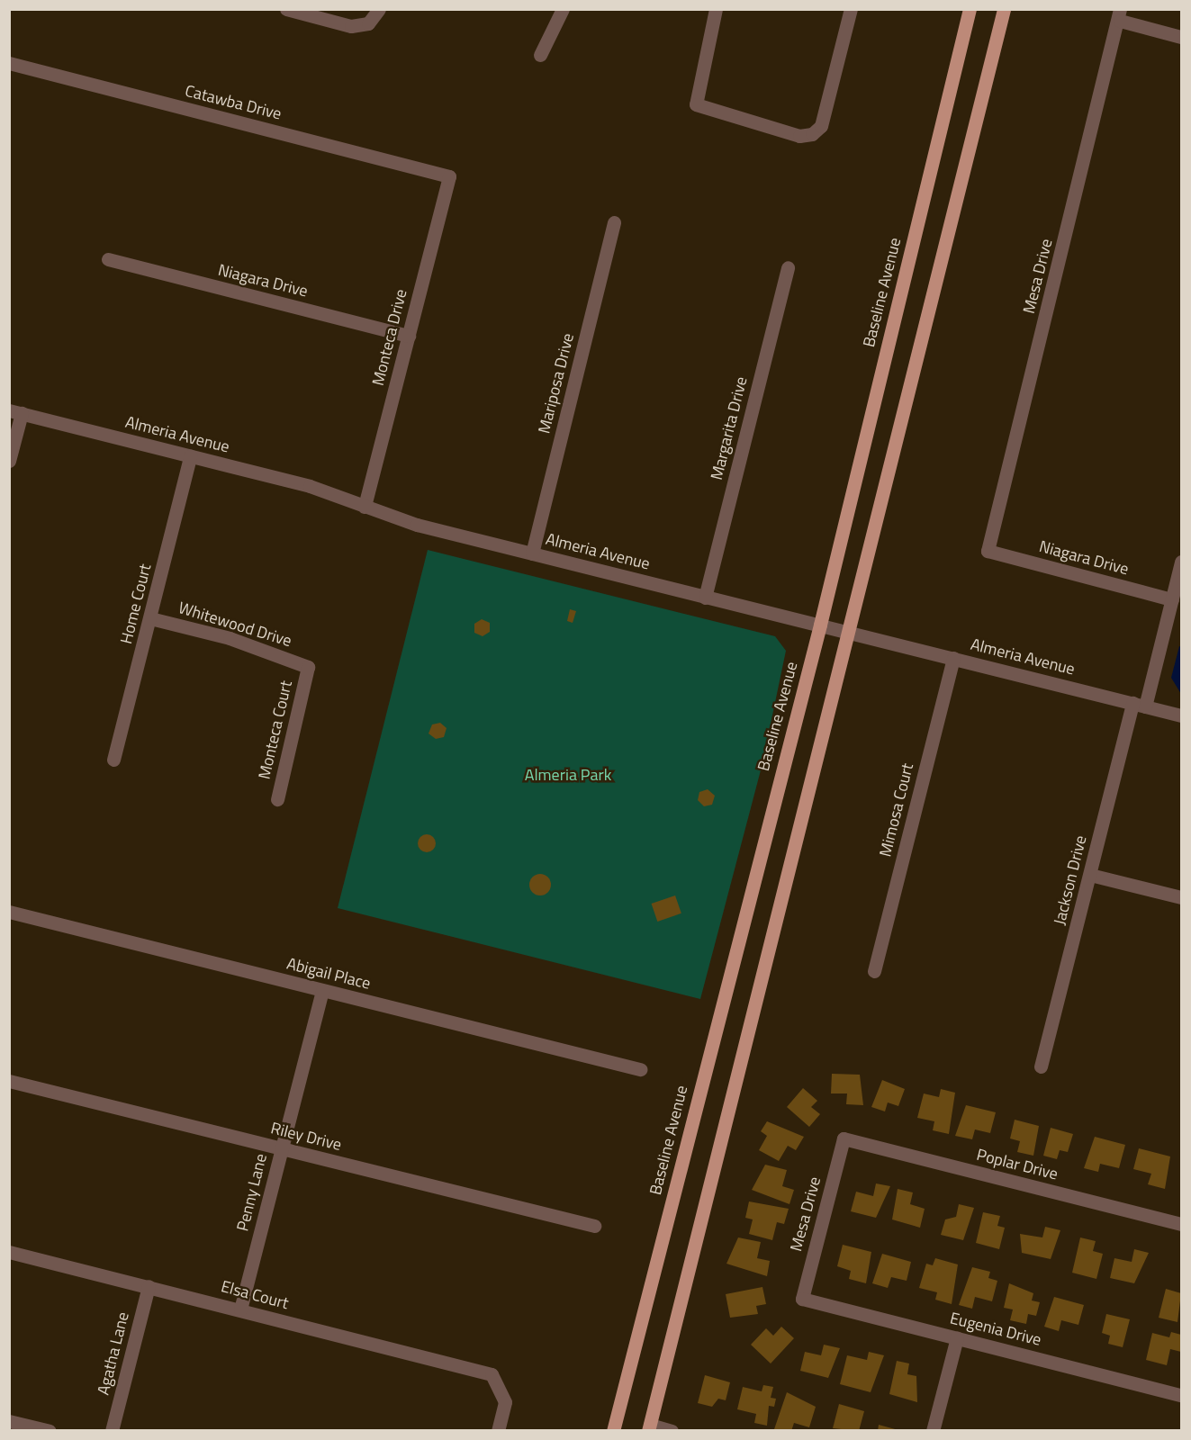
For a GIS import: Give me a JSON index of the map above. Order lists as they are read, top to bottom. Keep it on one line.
{"streets":{"main road":["Baseline Avenue"],"street":["Catawba Drive","Mesa Drive","Niagara Drive","Monteca Drive","Mariposa Drive","Margarita Drive","Almeria Avenue","Home Court","Whitewood Drive","Monteca Court","Mimosa Court","Jackson Drive","Abigail Place","Riley Drive","Poplar Drive","Penny Lane","Elsa Court","Eugenia Drive","Agatha Lane"]},"crossings":[["Catawba Drive","Monteca Drive"],["Mesa Drive","Niagara Drive"],["Mesa Drive","Poplar Drive"],["Mesa Drive","Eugenia Drive"],["Niagara Drive","Monteca Drive"],["Niagara Drive","Jackson Drive"],["Baseline Avenue","Almeria Avenue"],["Monteca Drive","Almeria Avenue"],["Mariposa Drive","Almeria Avenue"],["Margarita Drive","Almeria Avenue"],["Almeria Avenue","Home Court"],["Almeria Avenue","Mimosa Court"],["Almeria Avenue","Jackson Drive"],["Home Court","Whitewood Drive"],["Whitewood Drive","Monteca Court"],["Abigail Place","Penny Lane"],["Riley Drive","Penny Lane"],["Penny Lane","Elsa Court"],["Elsa Court","Agatha Lane"]],"parks":["Almeria Park"]}
